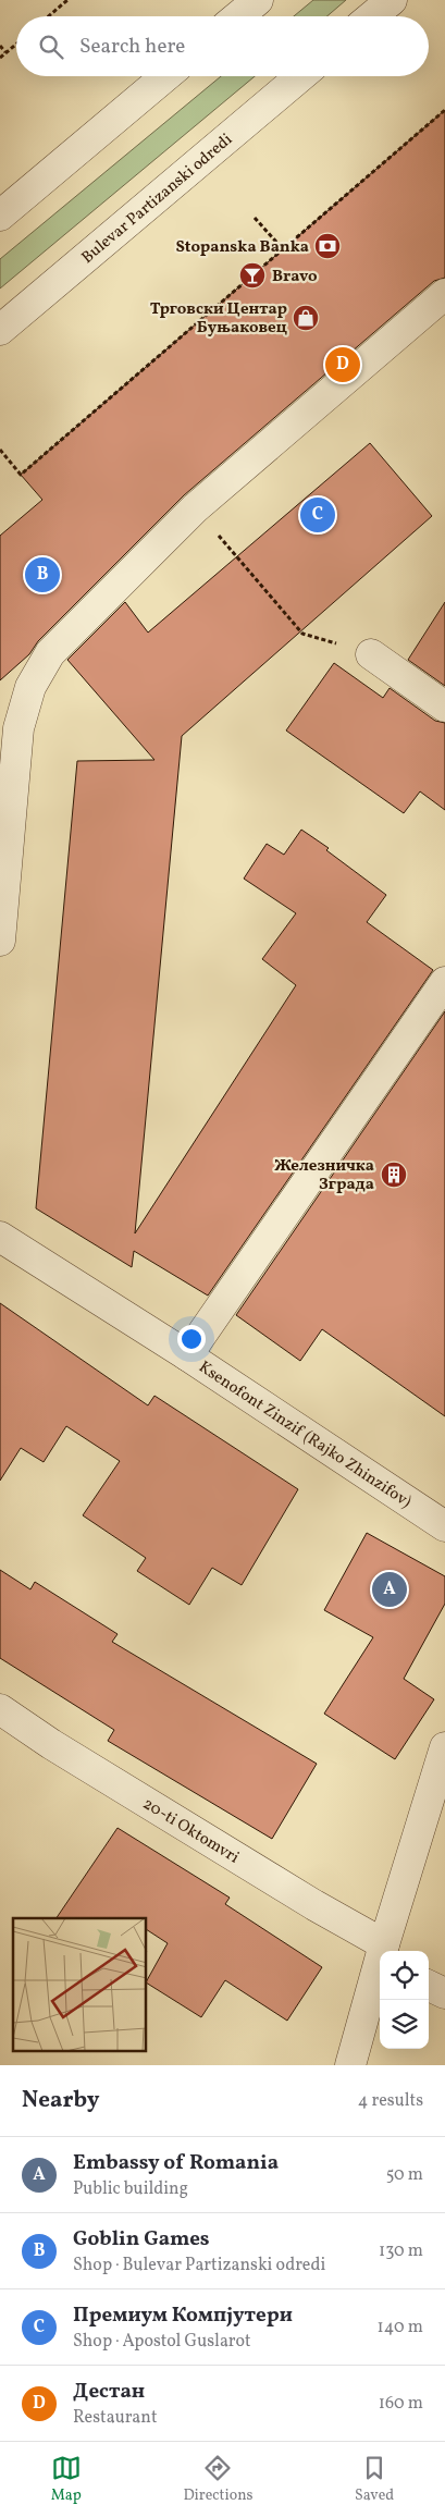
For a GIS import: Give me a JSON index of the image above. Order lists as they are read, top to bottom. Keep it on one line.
{"streets":{"street":["Bulevar Partizanski odredi","Ksenofont Zinzif (Rajko Zhinzifov)","20-ti Oktomvri"]},"places":{"bank":["Stopanska Banka"],"bar":["Bravo"],"shop":["Трговски Центар Буњаковец"],"building":["Железничка Зграда"]},"page":{"search":"Search here","pins":["D","C","B","A"],"heading":["Nearby","4 results"],"list":[{"mark":"A","name":"Embassy of Romania","note":"Public building","value":"50 m"},{"mark":"B","name":"Goblin Games","note":"Shop · Bulevar Partizanski odredi","value":"130 m"},{"mark":"C","name":"Премиум Компјутери","note":"Shop · Apostol Guslarot","value":"140 m"},{"mark":"D","name":"Дестан","note":"Restaurant","value":"160 m"}],"nav":["Map","Directions","Saved"]}}
